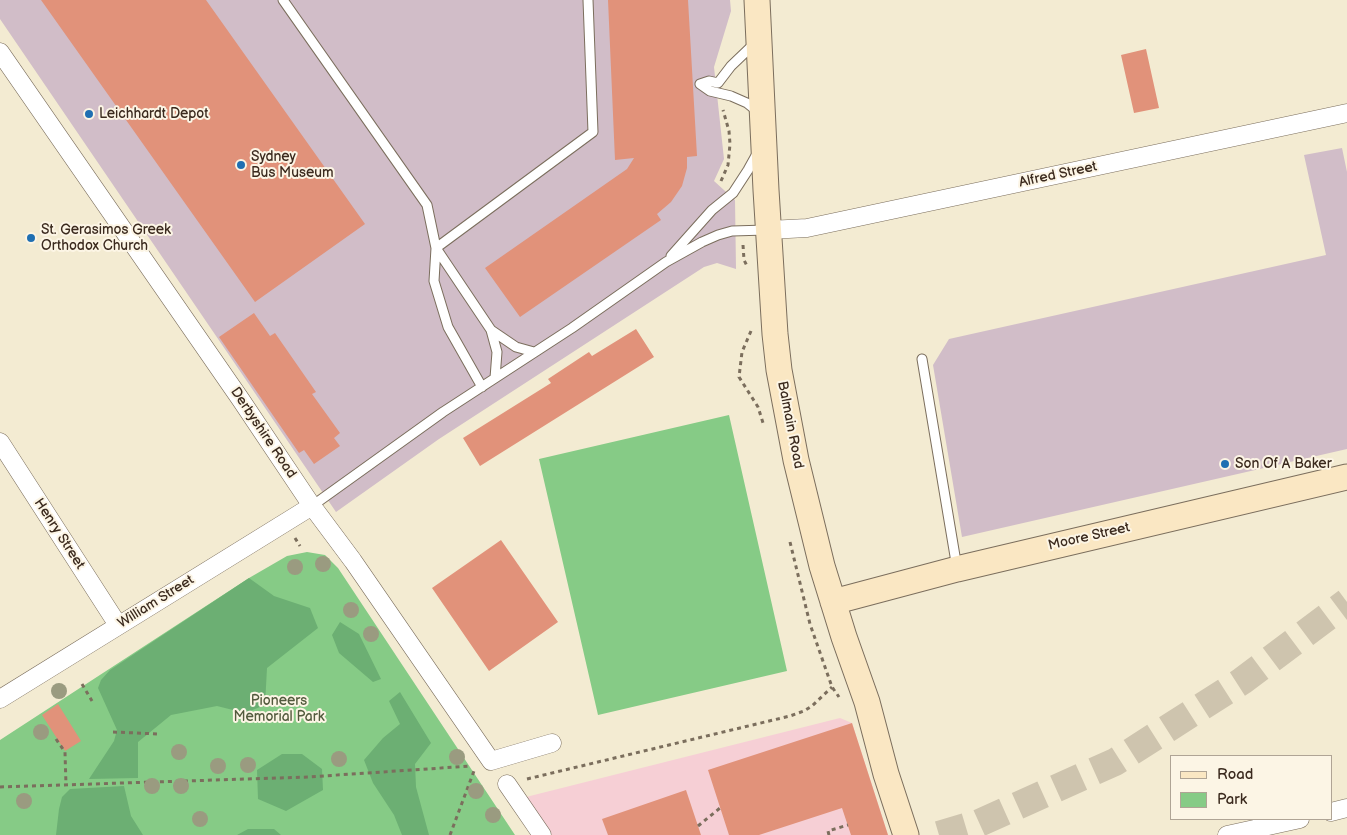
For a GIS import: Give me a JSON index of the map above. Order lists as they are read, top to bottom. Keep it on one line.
{"streets":{"main road":["Balmain Road","Moore Street"],"street":["Alfred Street","Derbyshire Road","Henry Street","William Street"]},"crossings":[["Alfred Street","Balmain Road"],["Balmain Road","Moore Street"],["Derbyshire Road","William Street"],["Henry Street","William Street"]],"parks":["Pioneers Memorial Park"],"places":["Leichhardt Depot","Sydney Bus Museum","St. Gerasimos Greek Orthodox Church","Son Of A Baker"],"legend":["Road","Park"]}
